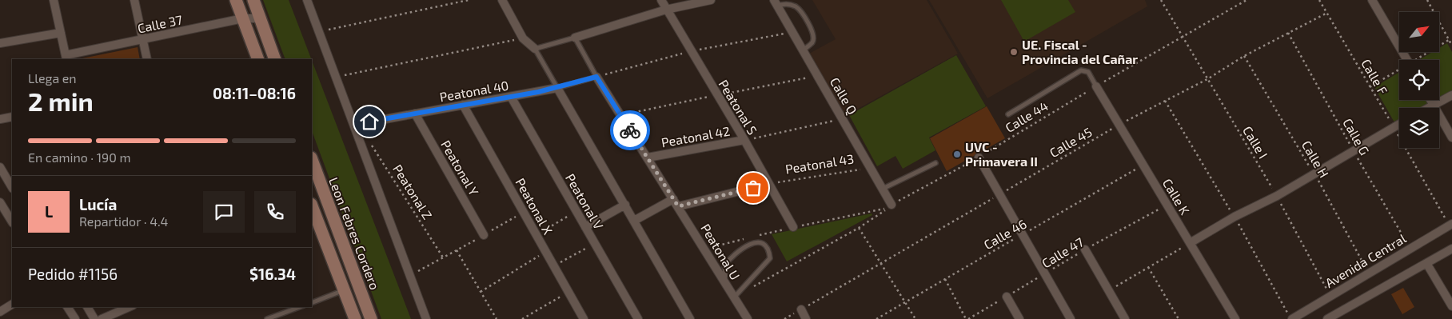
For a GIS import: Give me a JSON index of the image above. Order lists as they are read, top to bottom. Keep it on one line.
{"streets":{"street":["Calle 37","Peatonal 40","Calle Q","Peatonal S","Peatonal 42","Peatonal 43","Peatonal Y","Calle K","Peatonal V","Peatonal X","Leon Febres Cordero","Peatonal U","Avenida Central"],"path":["Calle F","Calle 44","Calle G","Calle 45","Calle I","Calle H","Peatonal Z","Calle 46","Calle 47"]},"crossings":[["Calle F","Calle 45"],["Calle F","Avenida Central"],["Peatonal 40","Peatonal Y"],["Peatonal 40","Peatonal V"],["Peatonal 40","Peatonal X"],["Peatonal 40","Peatonal U"],["Calle Q","Calle 44"],["Calle Q","Peatonal 42"],["Calle Q","Peatonal 43"],["Peatonal S","Peatonal 42"],["Peatonal S","Peatonal 43"],["Calle 44","Calle I"],["Calle 44","Calle K"],["Calle 44","Peatonal U"],["Peatonal 42","Peatonal U"],["Calle G","Calle 45"],["Calle G","Avenida Central"],["Calle 45","Calle I"],["Calle 45","Calle H"],["Calle 45","Calle K"],["Calle I","Avenida Central"],["Calle H","Avenida Central"],["Peatonal 43","Peatonal U"],["Calle K","Calle 46"],["Calle K","Calle 47"]],"places":["UE. Fiscal - Provincia del Cañar","UVC - Primavera II"],"north":"top right","page":{"heading":["2 min","Llega en","08:11–08:16"],"panel":["Lucía","Repartidor · 4.4","Pedido #1156","$16.34"],"bar":"En camino · 190 m","round":"L"}}
